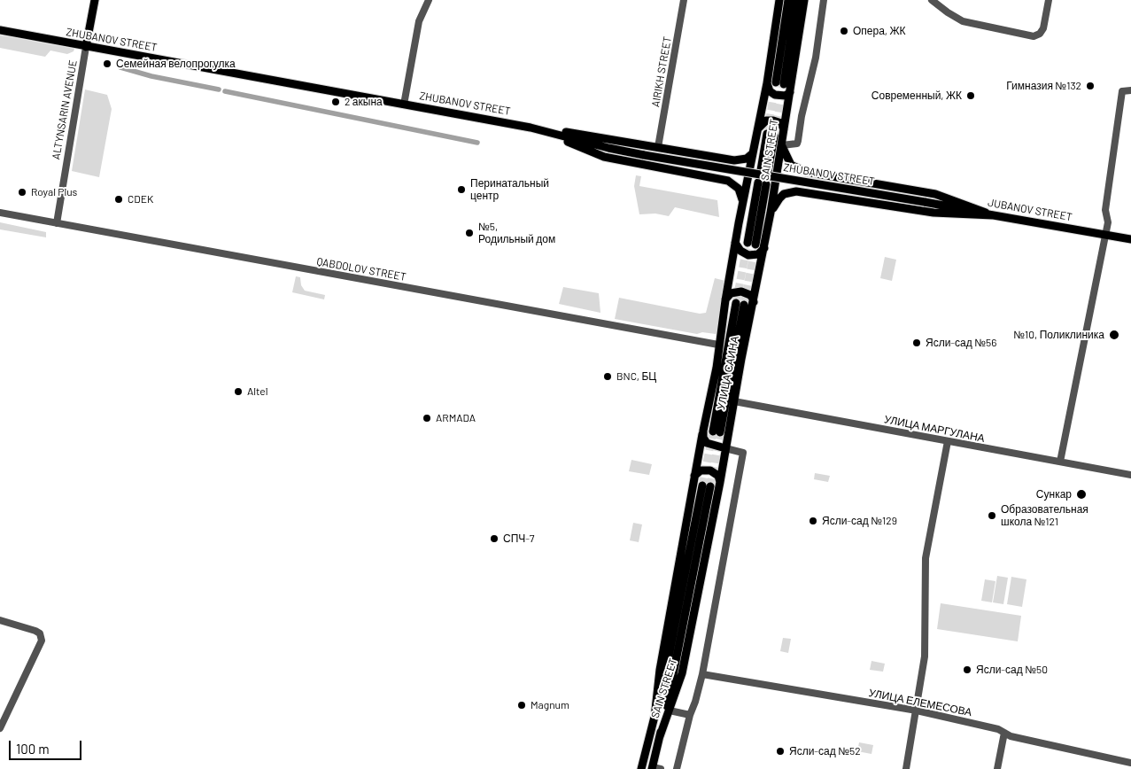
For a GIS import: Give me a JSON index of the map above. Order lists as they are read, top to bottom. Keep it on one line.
{"streets":{"main road":["ZHUBANOV STREET","ALTYNSARIN AVENUE","SAIN STREET","JUBANOV STREET","УЛИЦА САИНА"],"street":["AIRIKH STREET","QABDOLOV STREET","УЛИЦА МАРГУЛАНА","УЛИЦА ЕЛЕМЕСОВА"]},"crossings":[["ZHUBANOV STREET","ALTYNSARIN AVENUE"],["ZHUBANOV STREET","JUBANOV STREET"],["ALTYNSARIN AVENUE","QABDOLOV STREET"],["SAIN STREET","QABDOLOV STREET"],["SAIN STREET","УЛИЦА САИНА"],["УЛИЦА САИНА","УЛИЦА МАРГУЛАНА"]],"places":["Опера, ЖК","Семейная велопрогулка","Гимназия №132","Современный, ЖК","2 акына","Перинатальный центр","Royal Plus","CDEK","№5, Родильный дом","№10, Поликлиника","Ясли-сад №56","BNC, БЦ","Altel","ARMADA","Сункар","Образовательная школа №121","Ясли-сад №129","СПЧ-7","Ясли-сад №50","Magnum","Ясли-сад №52"],"scale_bar":"100 m"}
